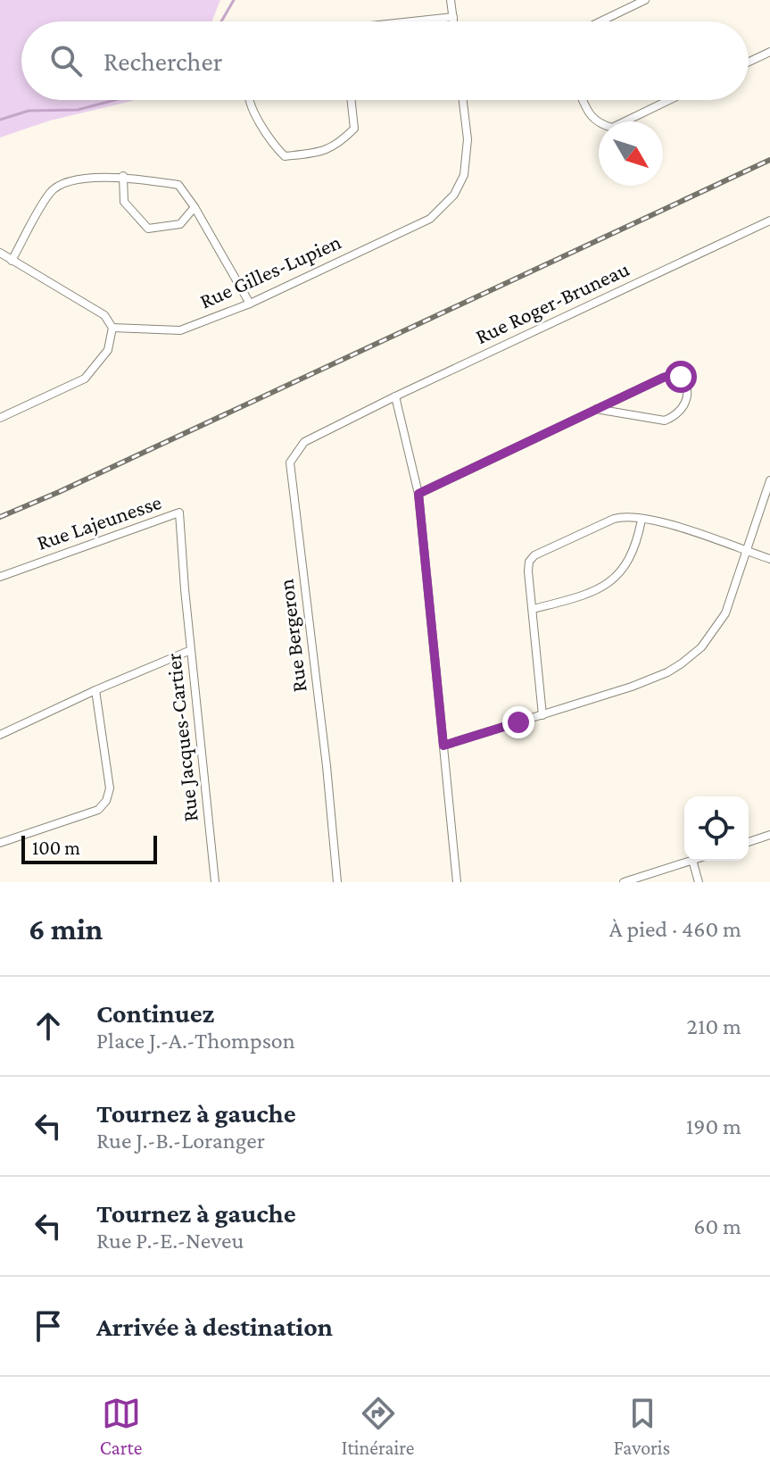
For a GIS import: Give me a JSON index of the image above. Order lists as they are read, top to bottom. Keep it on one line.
{"streets":{"street":["Rue Gilles-Lupien","Rue Roger-Bruneau","Rue Lajeunesse","Rue Bergeron","Rue Jacques-Cartier"]},"crossings":[["Rue Roger-Bruneau","Rue Bergeron"],["Rue Lajeunesse","Rue Jacques-Cartier"]],"scale_bar":"100 m","north":"bottom right","page":{"search":"Rechercher","scale":"100 m","heading":["6 min","À pied · 460 m"],"list":[["Continuez","Place J.-A.-Thompson","210 m"],["Tournez à gauche","Rue J.-B.-Loranger","190 m"],["Tournez à gauche","Rue P.-E.-Neveu","60 m"],"Arrivée à destination"],"nav":["Carte","Itinéraire","Favoris"]}}
